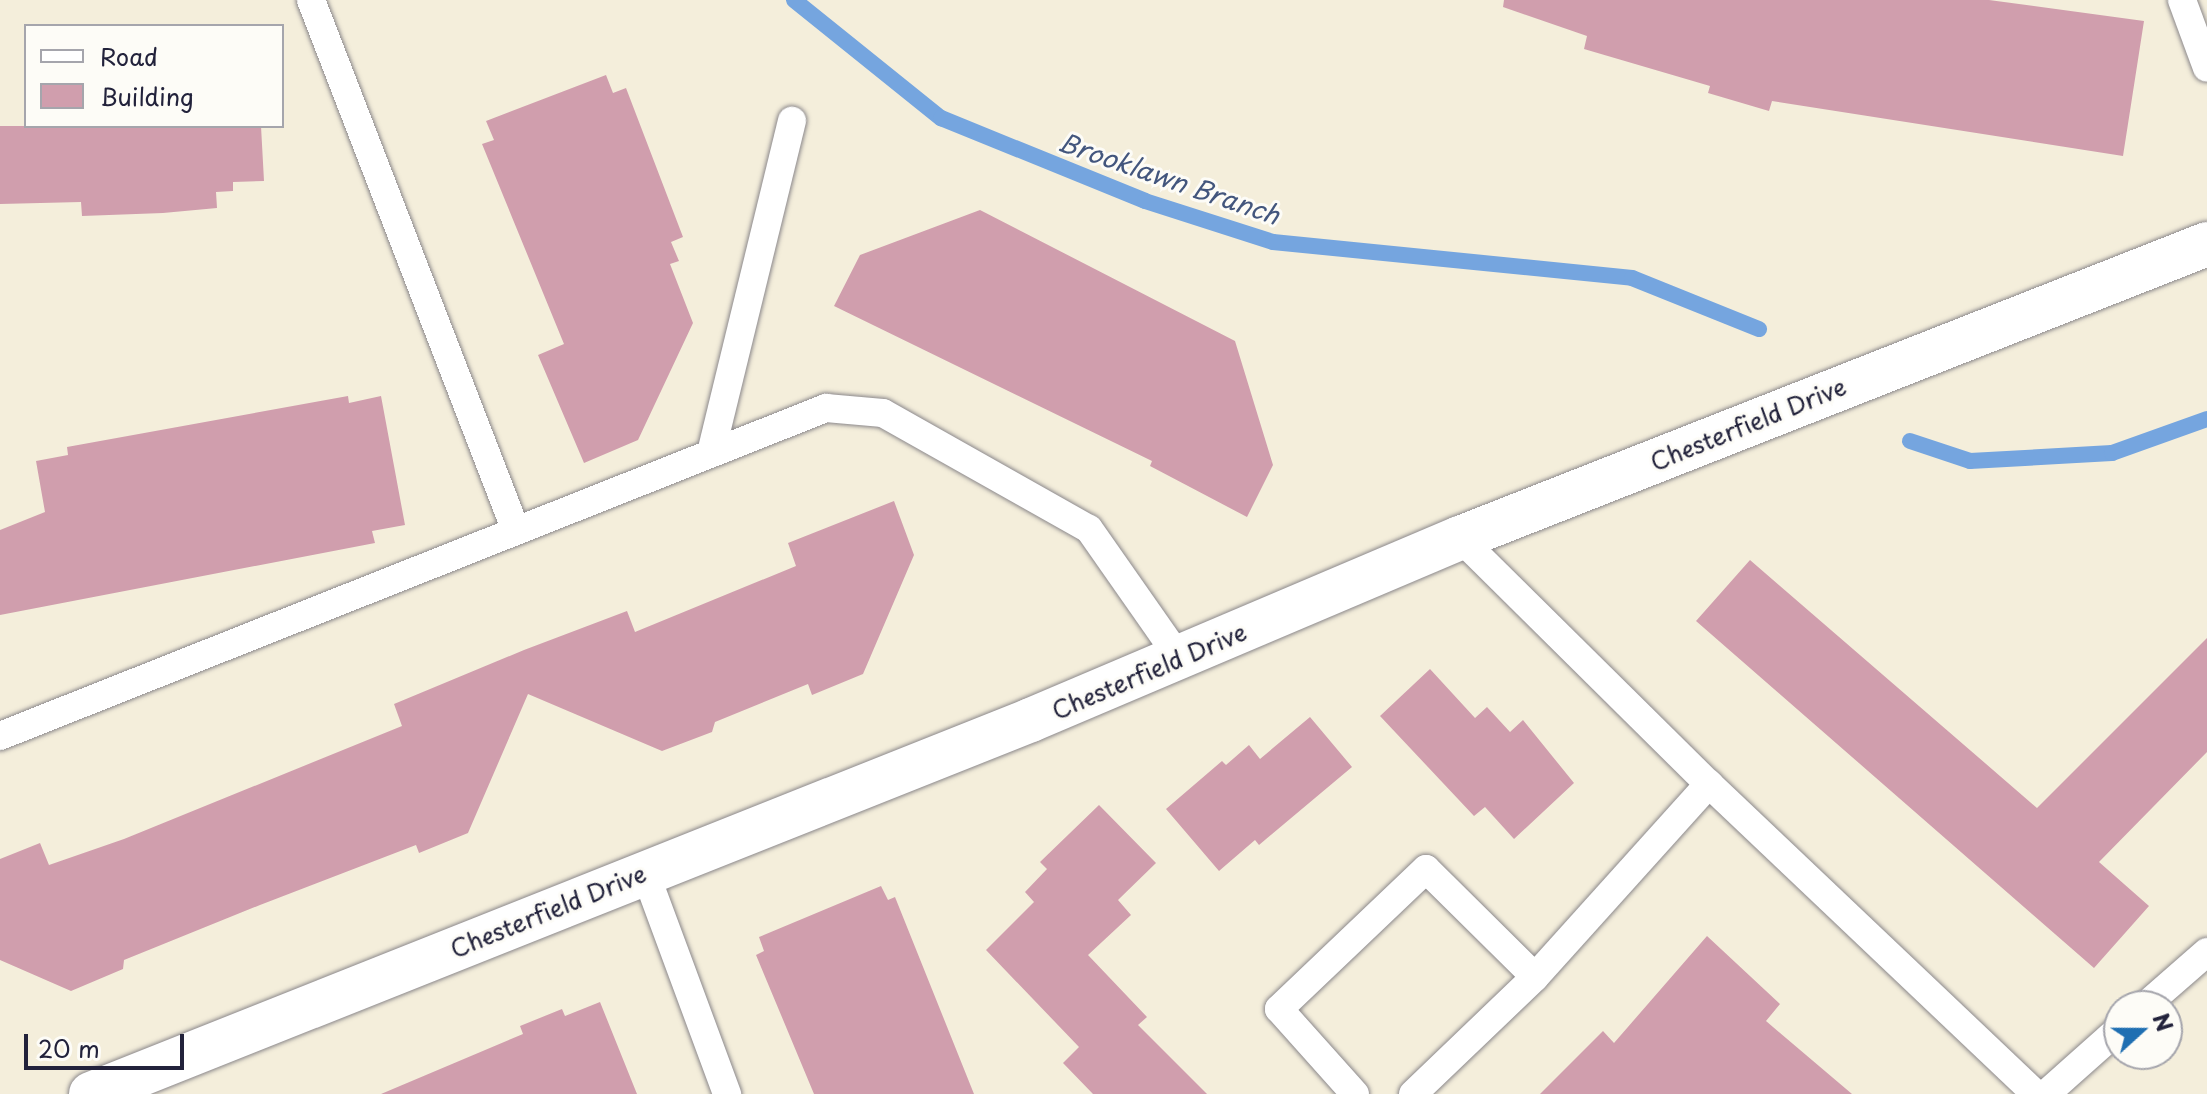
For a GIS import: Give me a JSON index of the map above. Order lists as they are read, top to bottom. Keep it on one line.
{"streets":{"street":["Chesterfield Drive"]},"water":["Brooklawn Branch"],"legend":["Road","Building"],"scale_bar":"20 m","north":"right"}
